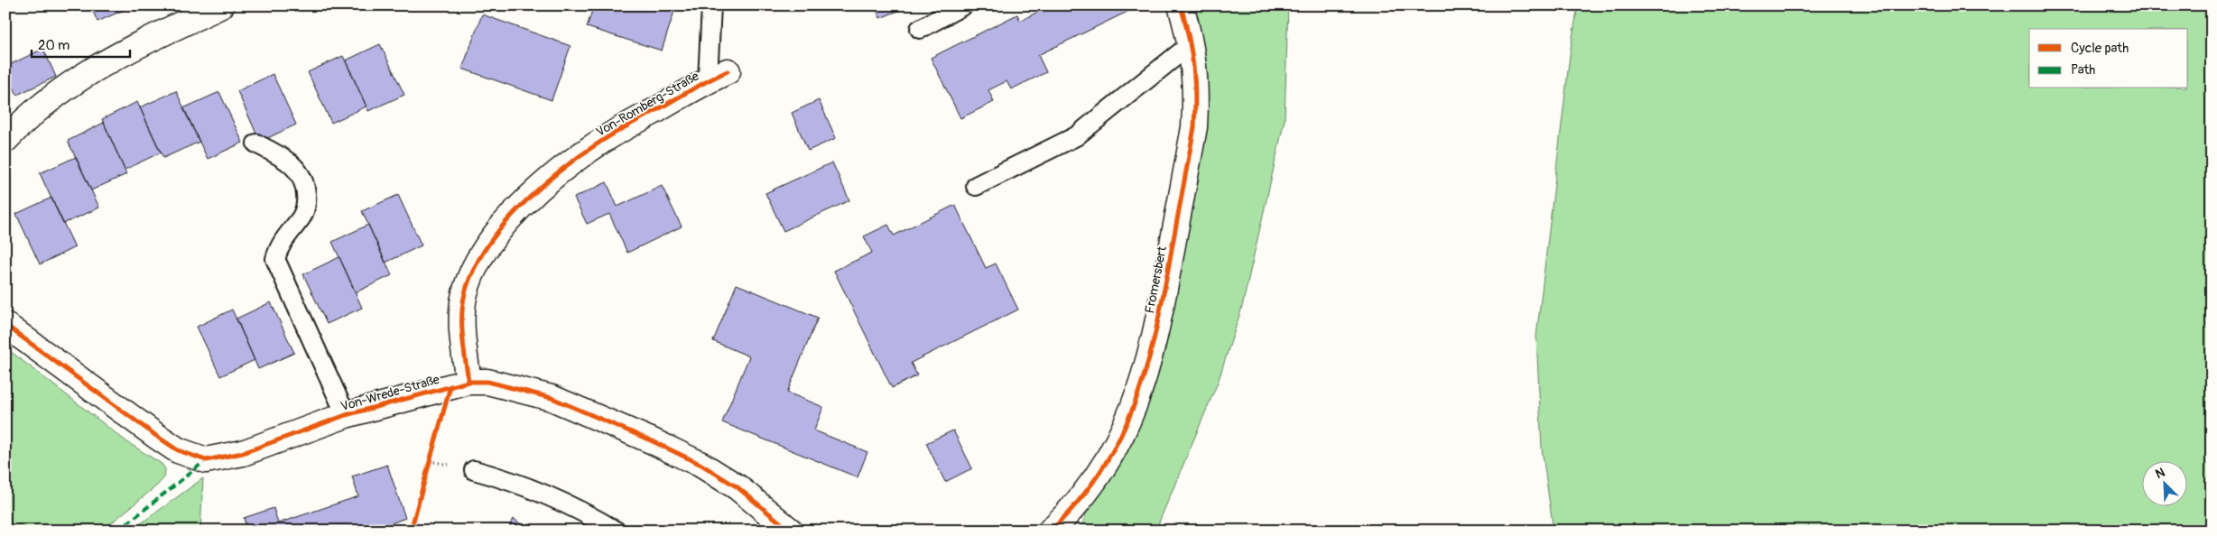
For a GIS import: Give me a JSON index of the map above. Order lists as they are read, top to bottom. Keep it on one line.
{"streets":{"street":["Von-Romberg-Straße","Fromersbert","Von-Wrede-Straße"]},"crossings":[["Von-Romberg-Straße","Von-Wrede-Straße"]],"legend":["Cycle path","Path"],"scale_bar":"20 m","north":"top left"}
